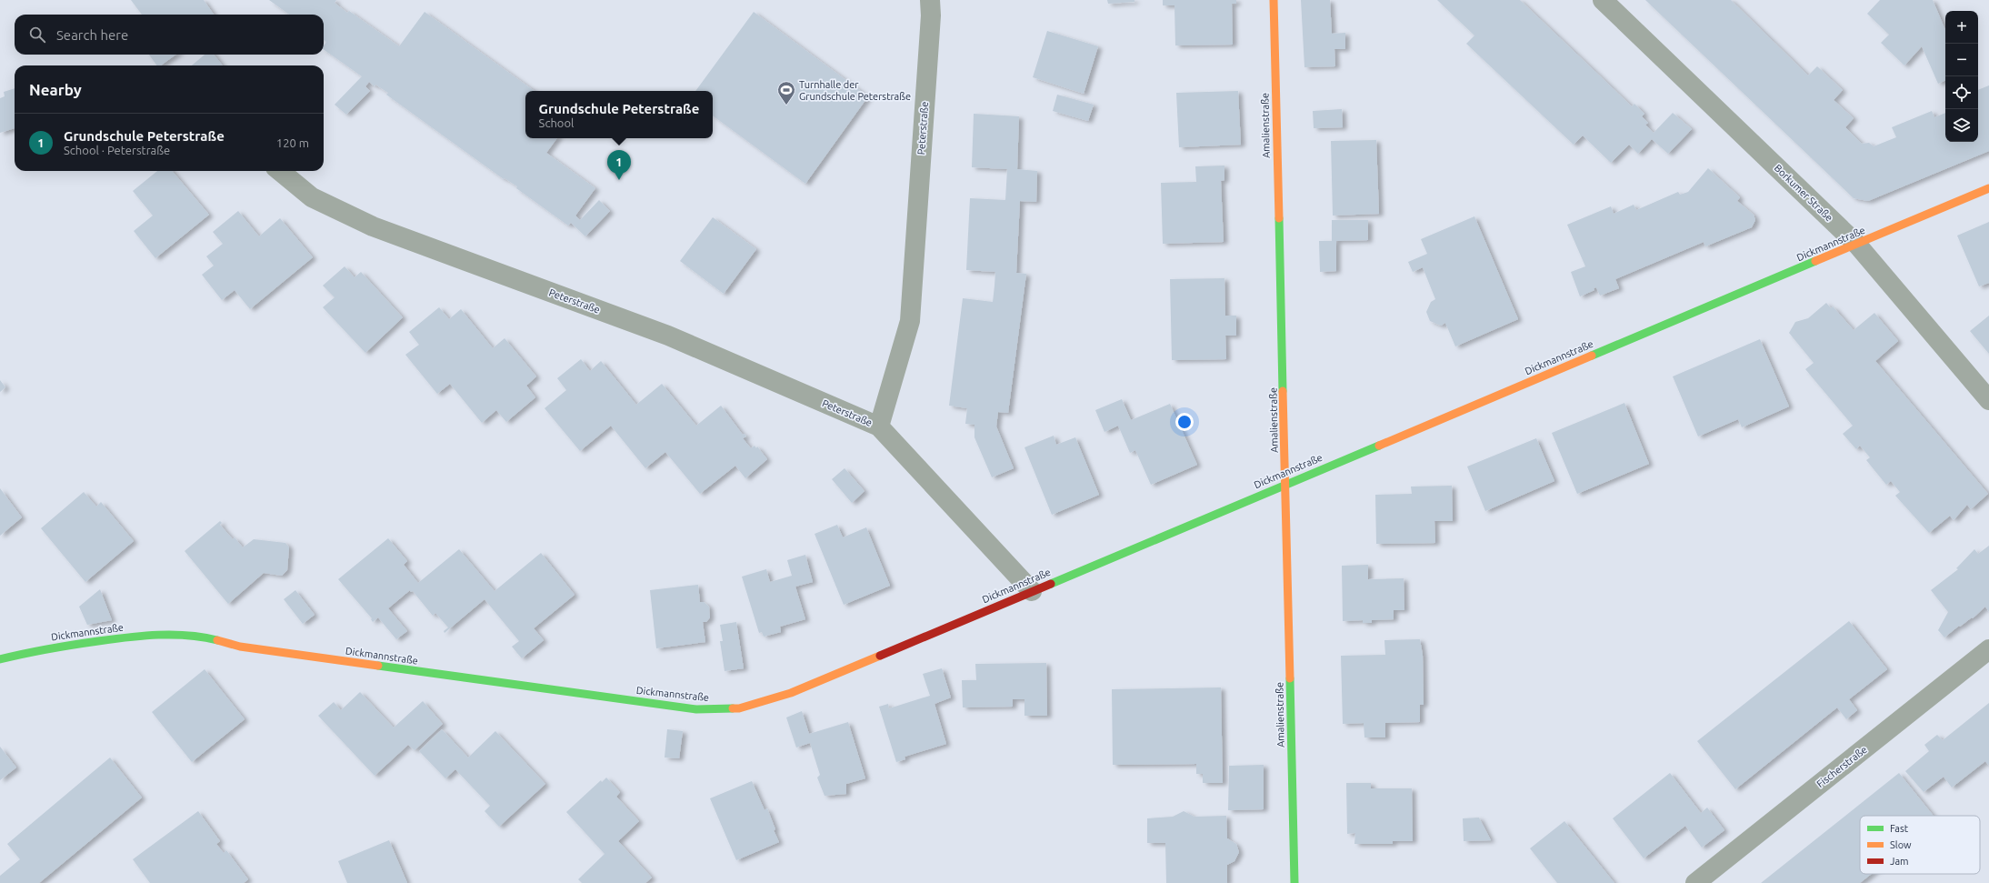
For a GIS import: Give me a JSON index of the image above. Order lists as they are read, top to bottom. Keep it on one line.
{"streets":{"street":["Amalienstraße","Peterstraße","Borkumer Straße","Dickmannstraße","Fischerstraße"]},"crossings":[["Amalienstraße","Dickmannstraße"],["Peterstraße","Dickmannstraße"],["Borkumer Straße","Dickmannstraße"]],"places":{"sports":["Turnhalle der Grundschule Peterstraße"]},"legend":["Fast","Slow","Jam"],"page":{"map_buttons":["+","−"],"search":"Search here","heading":"Nearby","popup":["Grundschule Peterstraße","School"],"list":[{"mark":"1","name":"Grundschule Peterstraße","note":"School · Peterstraße","value":"120 m"}],"pins":"1"}}
